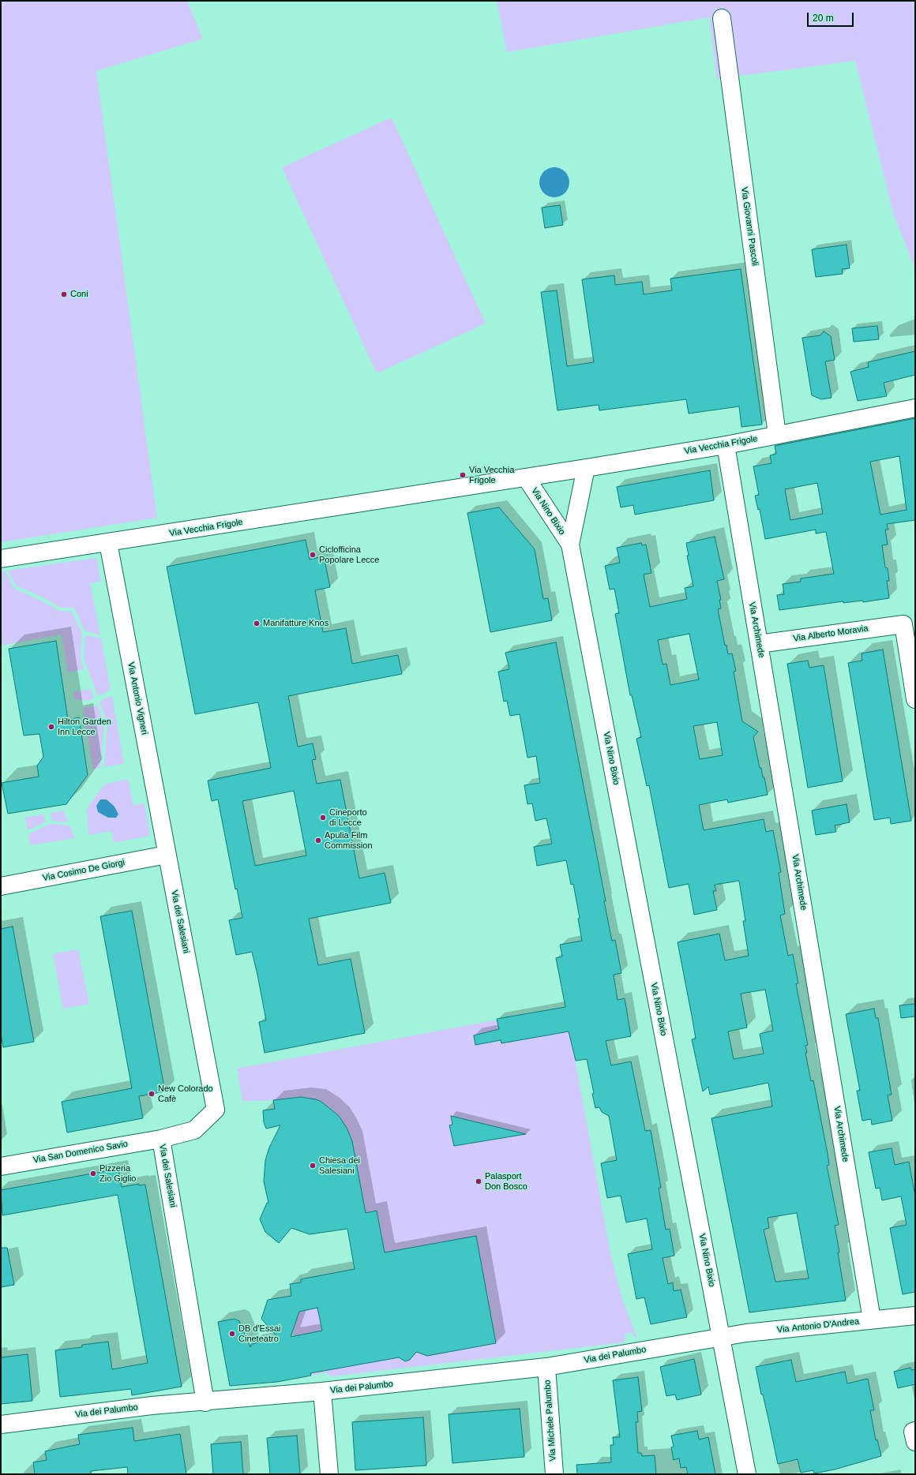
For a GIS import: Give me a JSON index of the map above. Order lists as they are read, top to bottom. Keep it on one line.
{"streets":{"street":["Via Giovanni Pascoli","Via Vecchia Frigole","Via Nino Bixio","Via Archimede","Via Alberto Moravia","Via Antonio Vigneri","Via Cosimo De Giorgi","Via dei Salesiani","Via San Domenico Savio","Via Antonio D'Andrea","Via dei Palumbo","Via Michele Palumbo"]},"crossings":[["Via Giovanni Pascoli","Via Vecchia Frigole"],["Via Vecchia Frigole","Via Nino Bixio"],["Via Vecchia Frigole","Via Archimede"],["Via Vecchia Frigole","Via Antonio Vigneri"],["Via Nino Bixio","Via Antonio D'Andrea"],["Via Nino Bixio","Via dei Palumbo"],["Via Archimede","Via Alberto Moravia"],["Via Archimede","Via Antonio D'Andrea"],["Via Antonio Vigneri","Via Cosimo De Giorgi"],["Via Antonio Vigneri","Via dei Salesiani"],["Via Cosimo De Giorgi","Via dei Salesiani"],["Via dei Salesiani","Via San Domenico Savio"],["Via dei Salesiani","Via dei Palumbo"],["Via Antonio D'Andrea","Via dei Palumbo"],["Via dei Palumbo","Via Michele Palumbo"]],"places":["Coni","Via Vecchia Frigole","Ciclofficina Popolare Lecce","Manifatture Knos","Hilton Garden Inn Lecce","Cineporto di Lecce","Apulia Film Commission","New Colorado Cafè","Chiesa dei Salesiani","Pizzeria Zio Giglio","Palasport Don Bosco","DB d'Essai Cineteatro"],"scale_bar":"20 m"}
